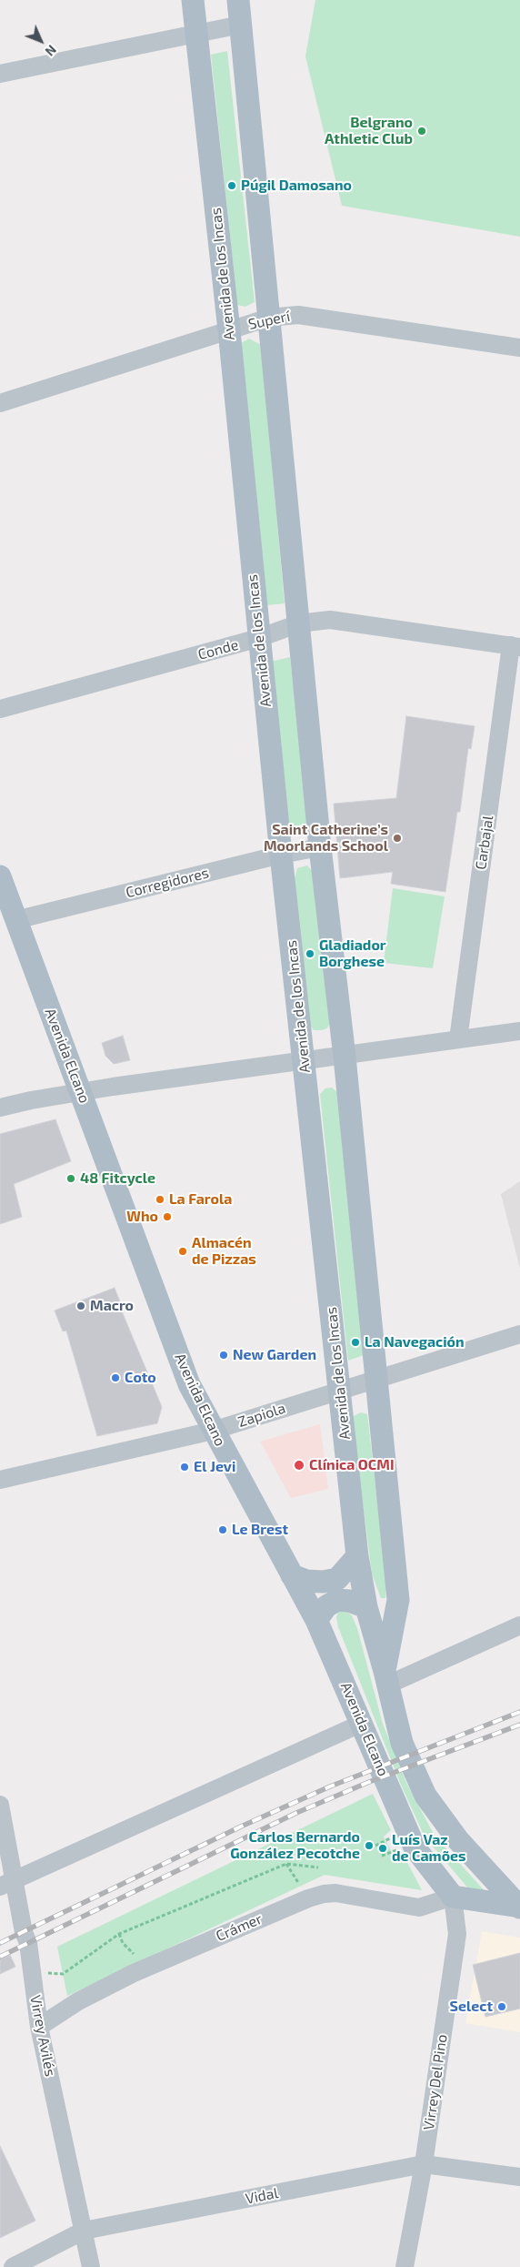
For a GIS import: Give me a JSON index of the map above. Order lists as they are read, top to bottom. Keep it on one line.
{"streets":{"main road":["Avenida de los Incas","Avenida Elcano"],"street":["Superí","Conde","Carbajal","Corregidores","Zapiola","Crámer","Virrey Avilés","Virrey Del Pino","Vidal"]},"crossings":[["Avenida de los Incas","Superí"],["Avenida de los Incas","Conde"],["Avenida de los Incas","Corregidores"],["Avenida de los Incas","Avenida Elcano"],["Avenida de los Incas","Zapiola"],["Conde","Carbajal"],["Corregidores","Avenida Elcano"],["Avenida Elcano","Zapiola"],["Avenida Elcano","Crámer"],["Avenida Elcano","Virrey Del Pino"],["Crámer","Virrey Avilés"],["Crámer","Virrey Del Pino"],["Virrey Avilés","Vidal"],["Virrey Del Pino","Vidal"]],"places":["Belgrano Athletic Club","Púgil Damosano","Saint Catherine’s Moorlands School","Gladiador Borghese","48 Fitcycle","La Farola","Who","Almacén de Pizzas","Macro","La Navegación","New Garden","Coto","Clínica OCMI","El Jevi","Le Brest","Carlos Bernardo González Pecotche","Luís Vaz de Camões","Select"],"north":"bottom right"}
